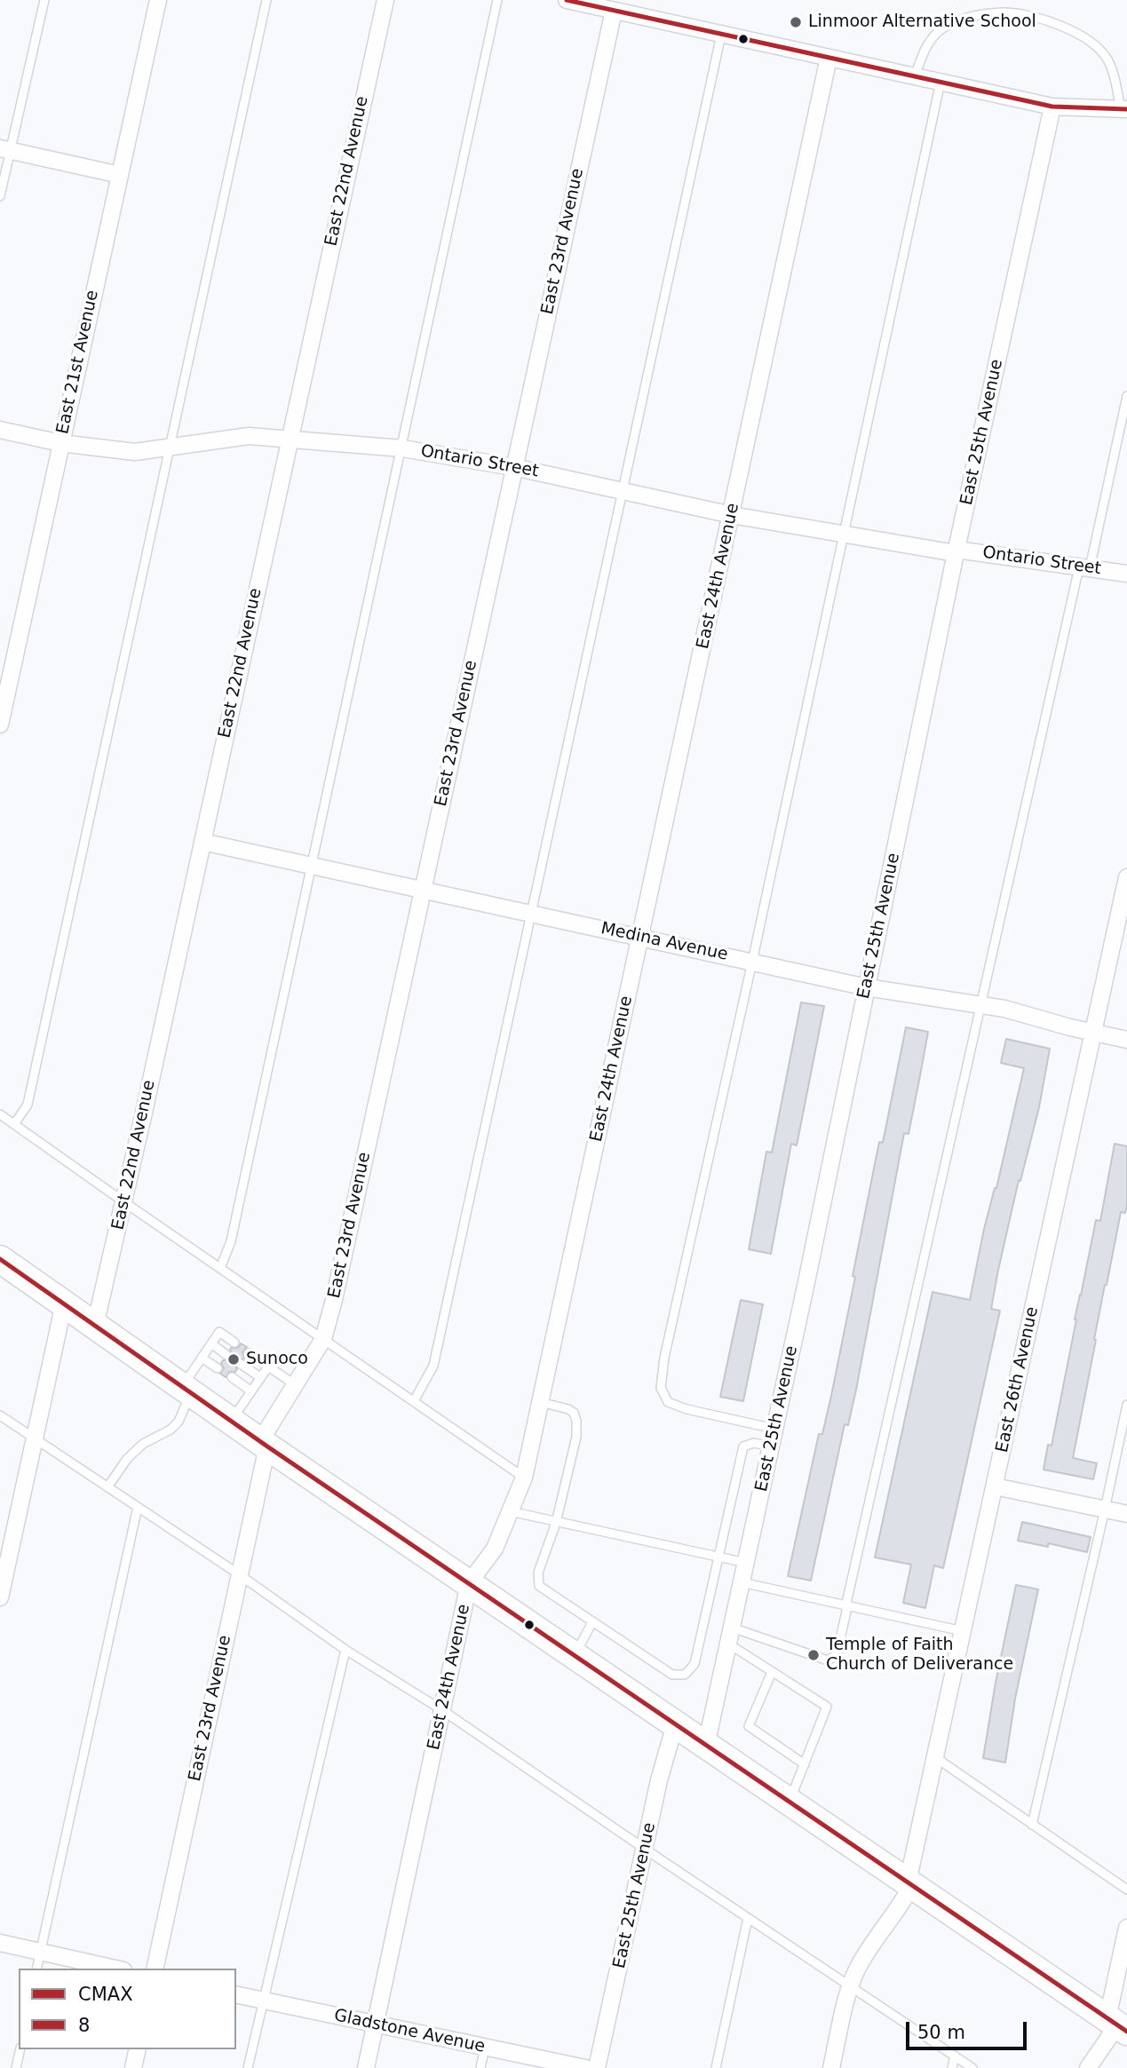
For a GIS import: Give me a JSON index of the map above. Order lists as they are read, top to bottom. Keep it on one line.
{"streets":{"street":["East 22nd Avenue","East 23rd Avenue","East 21st Avenue","East 25th Avenue","Ontario Street","East 24th Avenue","Medina Avenue","East 26th Avenue","Gladstone Avenue"]},"crossings":[["East 22nd Avenue","Ontario Street"],["East 22nd Avenue","Medina Avenue"],["East 23rd Avenue","Ontario Street"],["East 23rd Avenue","Medina Avenue"],["East 21st Avenue","Ontario Street"],["East 25th Avenue","Ontario Street"],["East 25th Avenue","Medina Avenue"],["Ontario Street","East 24th Avenue"],["East 24th Avenue","Medina Avenue"],["East 24th Avenue","Gladstone Avenue"],["Medina Avenue","East 26th Avenue"]],"places":["Linmoor Alternative School","Sunoco","Temple of Faith Church of Deliverance"],"lines":["transit line 8","transit line CMAX"],"legend":["CMAX","8"],"scale_bar":"50 m"}
